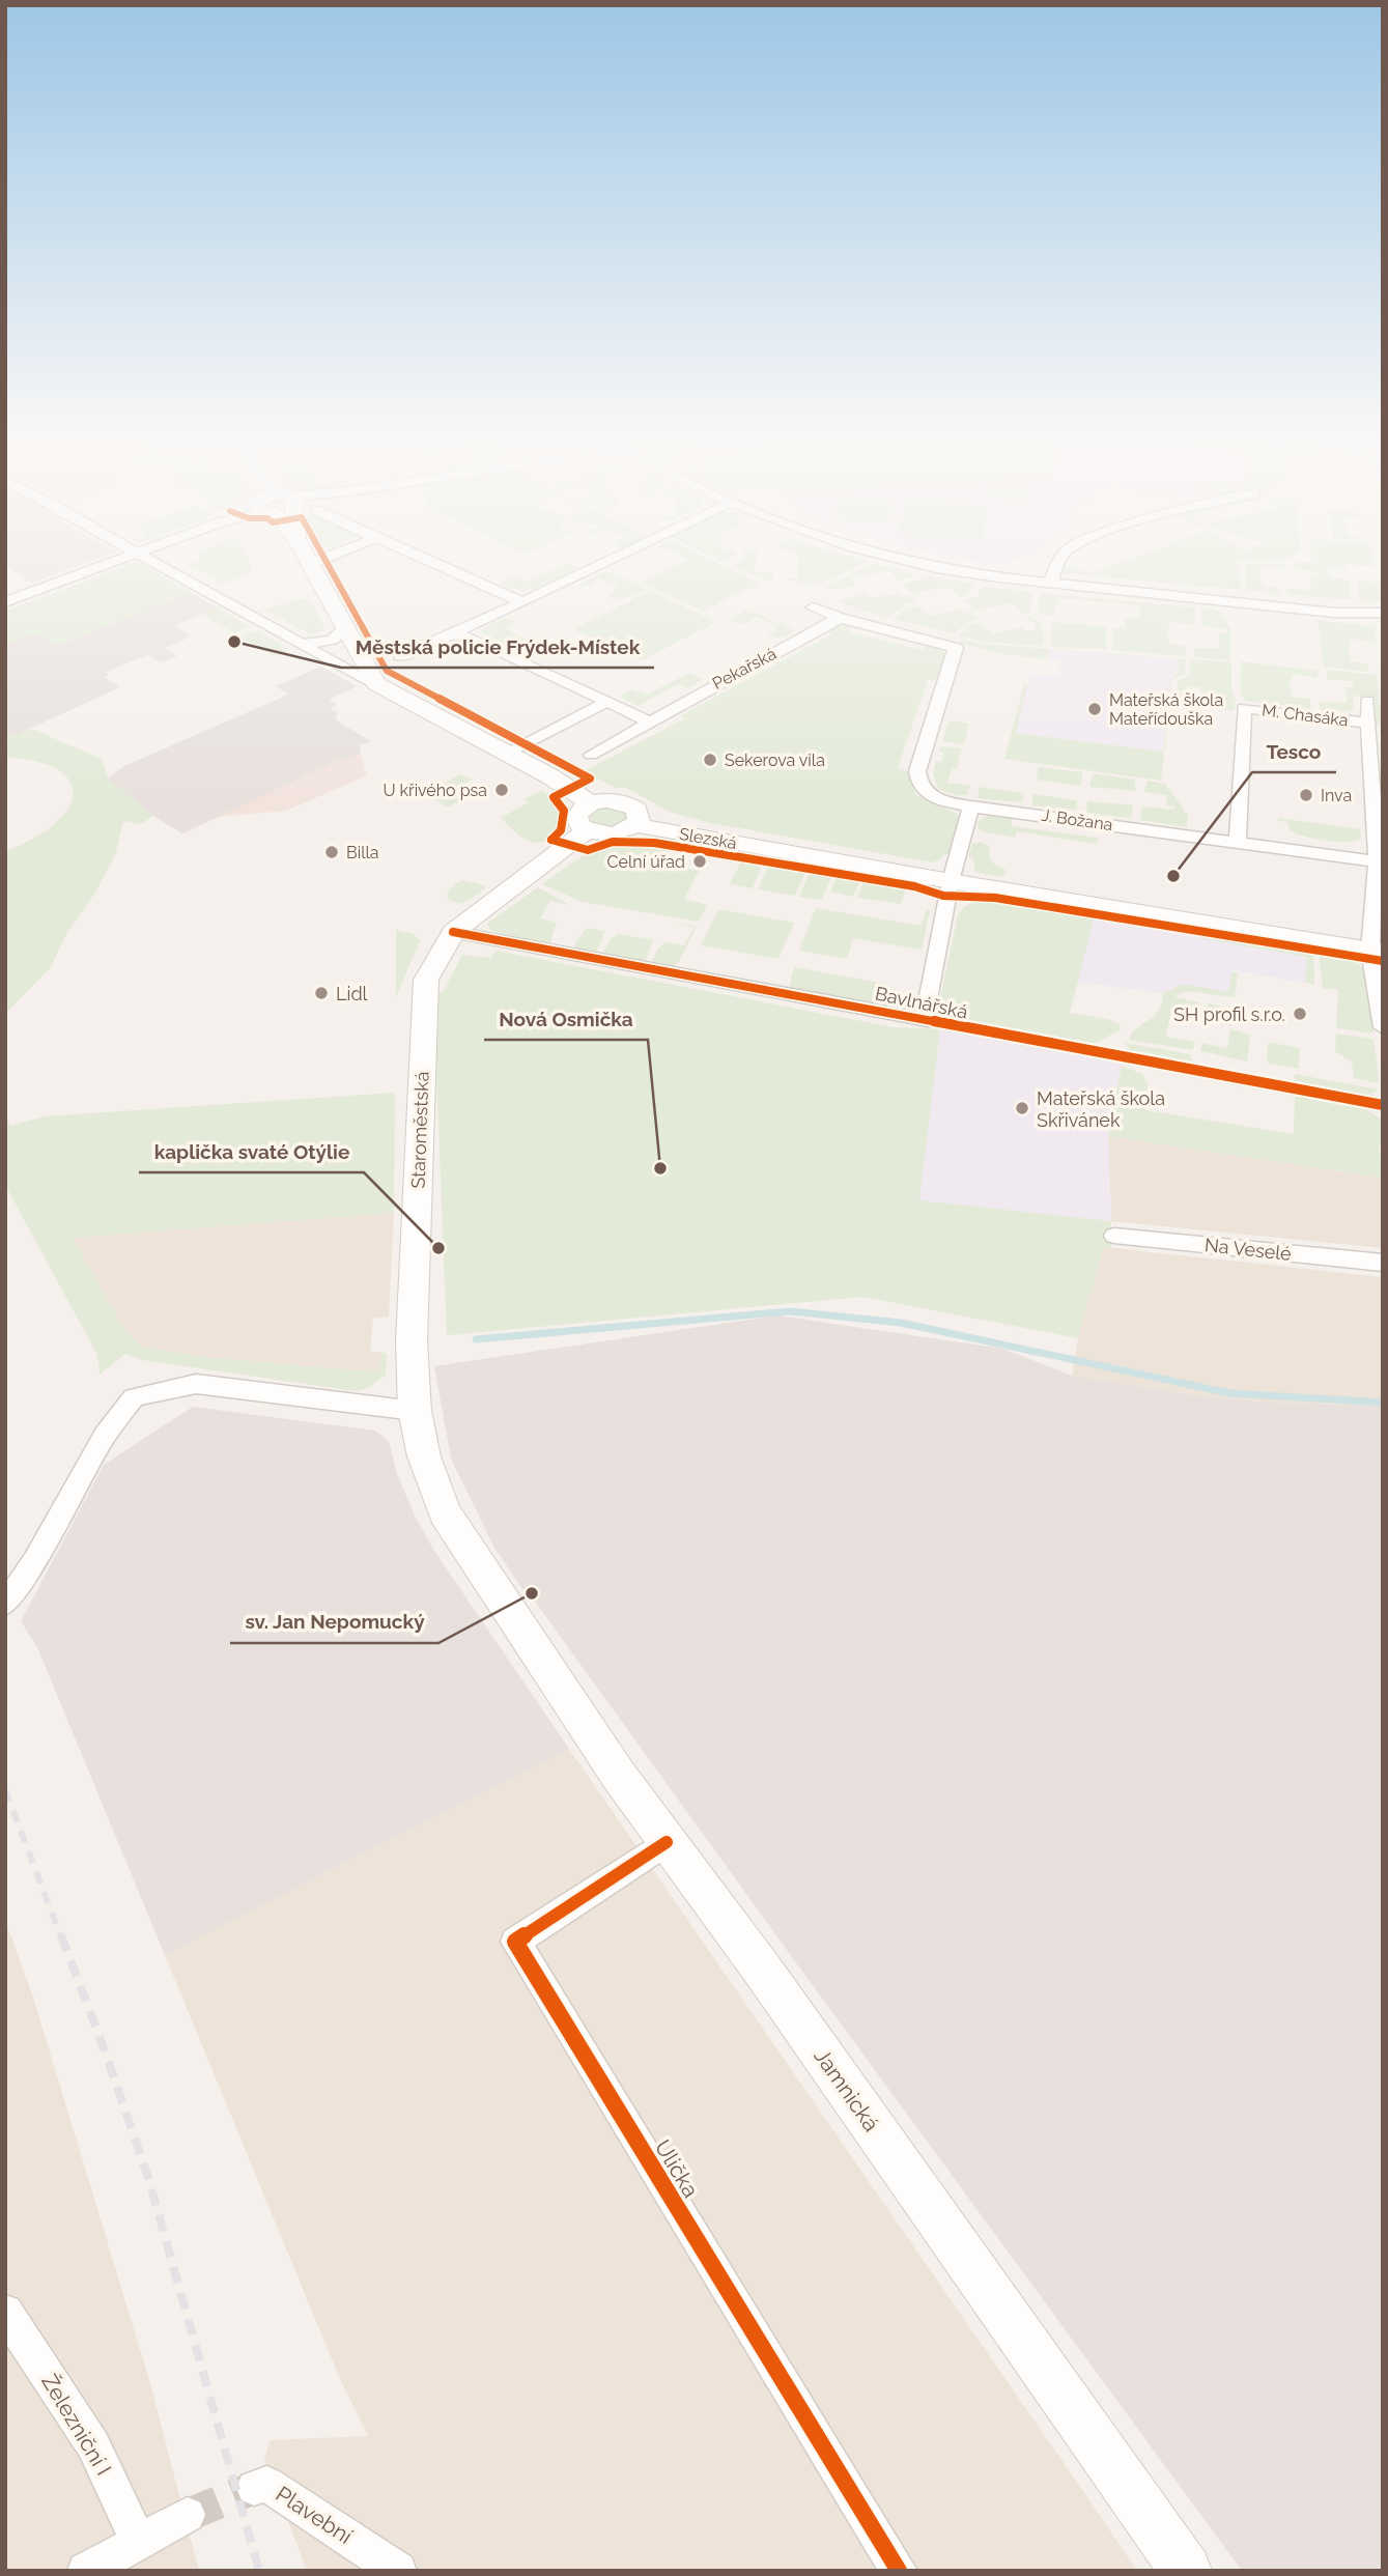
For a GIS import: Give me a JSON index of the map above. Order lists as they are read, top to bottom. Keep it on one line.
{"streets":{"main road":["Slezská","Staroměstská","Jamnická"],"street":["Pekařská","M. Chasáka","J. Božana","Bavlnářská","Na Veselé","Ulička","Železniční I","Plavební"]},"crossings":[["Pekařská","J. Božana"],["M. Chasáka","J. Božana"],["M. Chasáka","Slezská"],["Slezská","Staroměstská"],["Bavlnářská","Staroměstská"],["Staroměstská","Jamnická"],["Jamnická","Ulička"]],"places":["Městská policie Frýdek-Místek","Mateřská škola Mateřídouška","Sekerova vila","U křivého psa","Inva","Billa","Celní úřad","Tesco","Lidl","SH profil s.r.o.","Mateřská škola Skřivánek","Nová Osmička","kaplička svaté Otýlie","sv. Jan Nepomucký"]}
